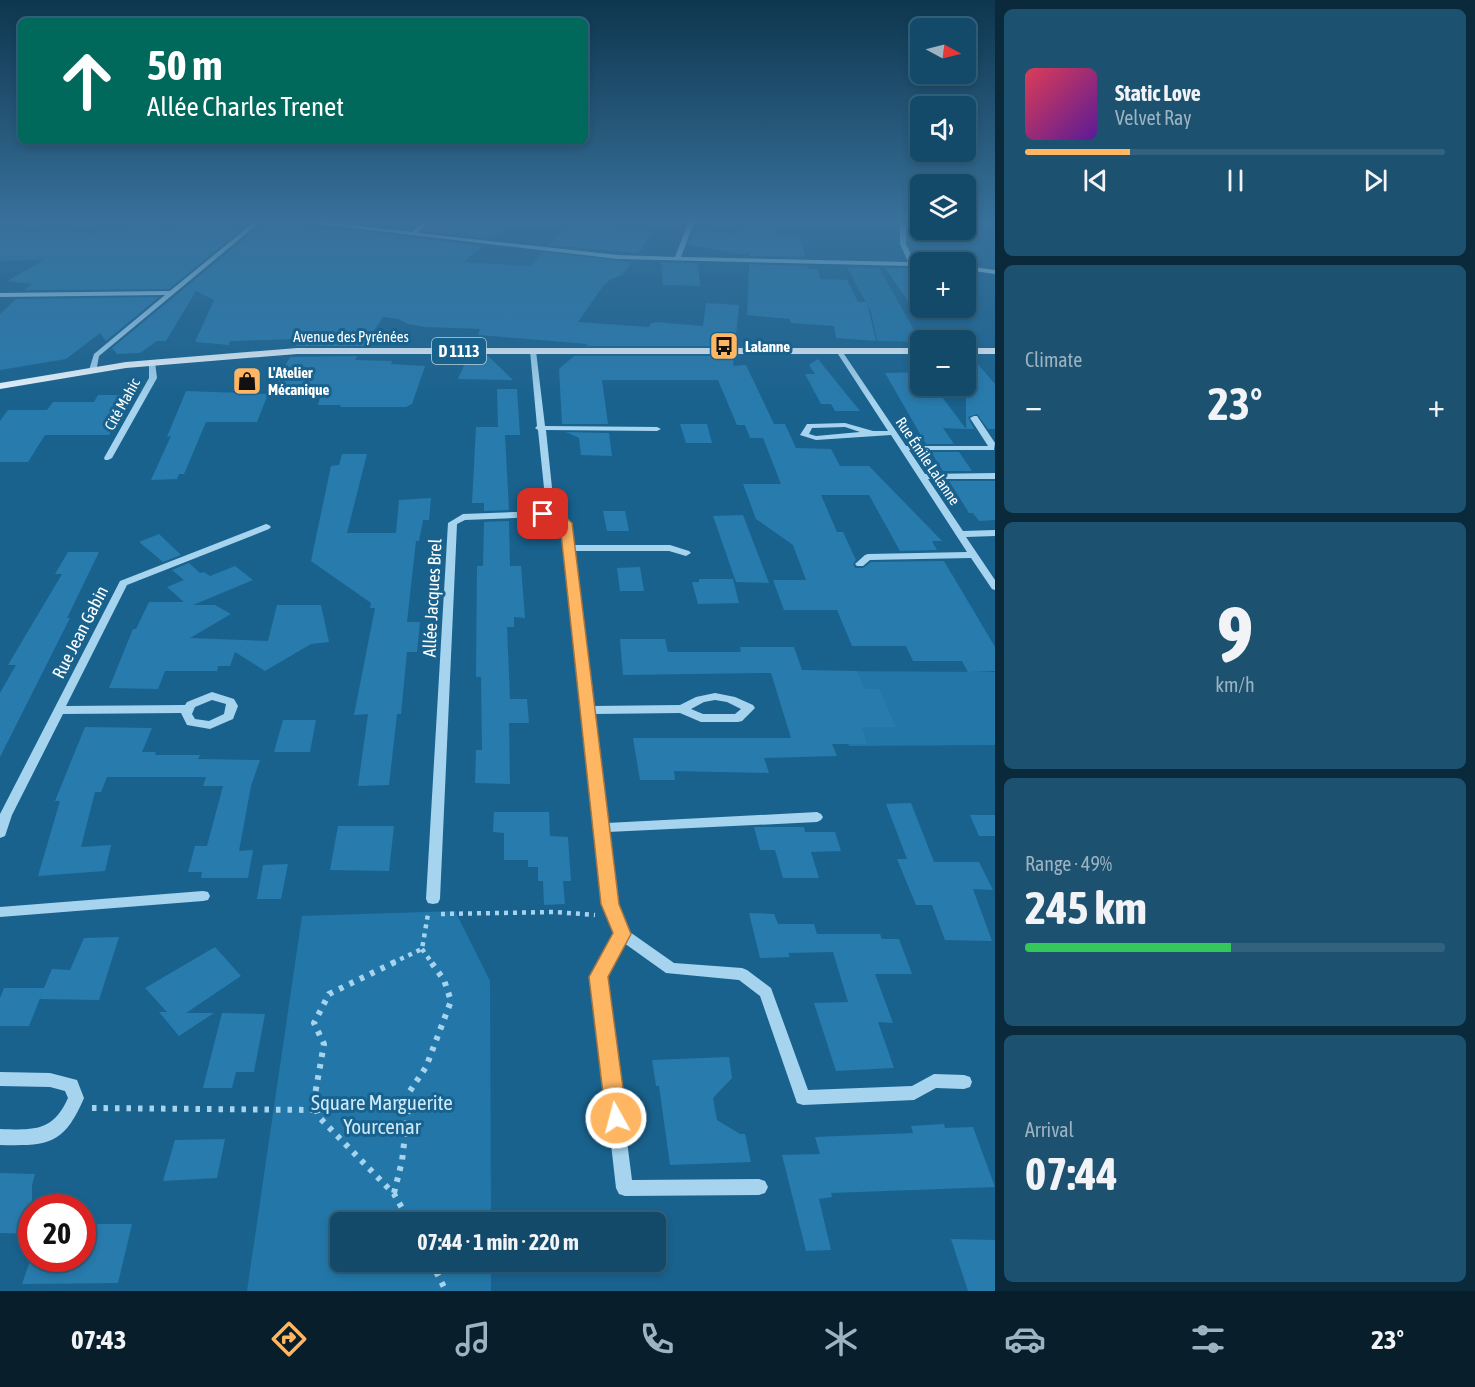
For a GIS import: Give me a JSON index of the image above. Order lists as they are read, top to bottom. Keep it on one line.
{"streets":{"main road":["Avenue des Pyrénées","D 1113"],"street":["Cité Mahic","Rue Émile Lalanne","Allée Jacques Brel","Rue Jean Gabin"]},"crossings":[["Avenue des Pyrénées","Cité Mahic"],["Avenue des Pyrénées","Rue Émile Lalanne"]],"parks":["Square Marguerite Yourcenar"],"places":{"bus stop":["Lalanne"],"shop":["L'Atelier Mécanique"]},"north":"right","page":{"map_buttons":["+","−"],"turn":["50 m","Allée Charles Trenet"],"song":["Static Love","Velvet Ray"],"tile":["Climate",["9","km/h"],["Range · 49%","245 km"],["Arrival","07:44"]],"heat":["−","23°","+"],"limit":"20","trip":"07:44 · 1 min · 220 m","tabs":["07:43","23°"]}}
